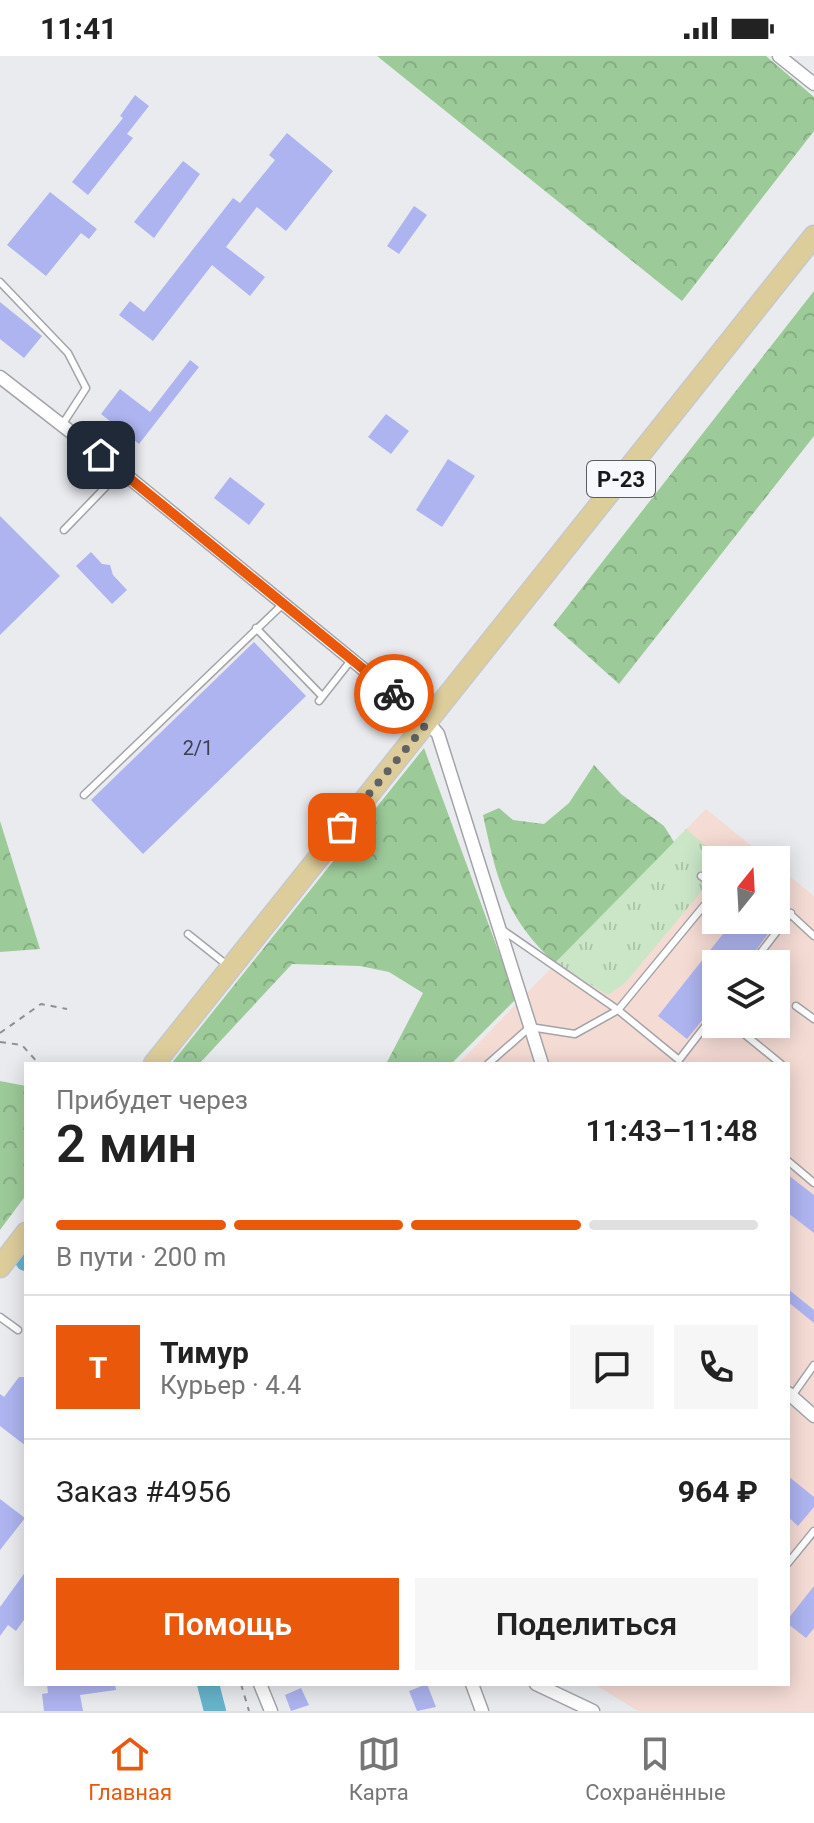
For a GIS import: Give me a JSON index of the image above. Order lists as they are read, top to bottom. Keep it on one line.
{"streets":{"main road":["Р-23"]},"house_numbers":["2/1"],"north":"top","page":{"status":"11:41","heading":["2 мин","Прибудет через","11:43–11:48"],"panel":["Тимур","Курьер · 4.4","Заказ #4956","964 ₽"],"bar":"В пути · 200 m","round":"Т","buttons":["Помощь","Поделиться"],"tabs":["Главная","Карта","Сохранённые"]}}
